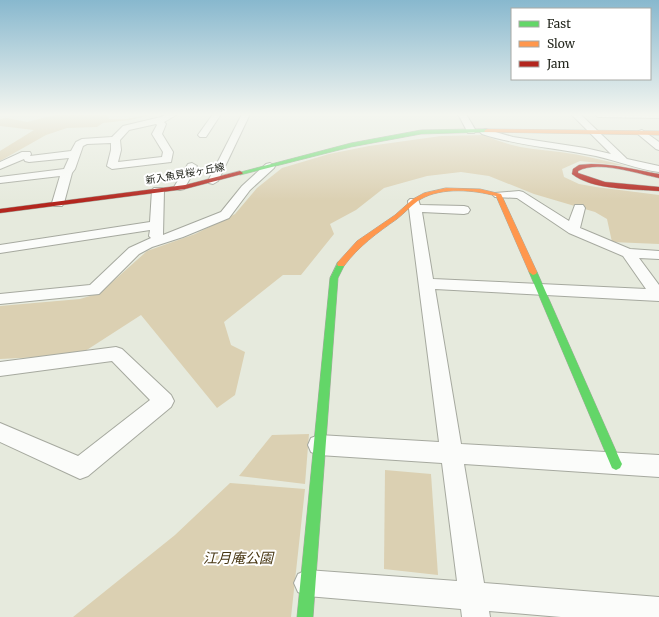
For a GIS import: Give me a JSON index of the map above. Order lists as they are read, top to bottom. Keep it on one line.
{"streets":{"street":["新入魚見桜ヶ丘線"]},"parks":["江月庵公園"],"legend":["Fast","Slow","Jam"]}
